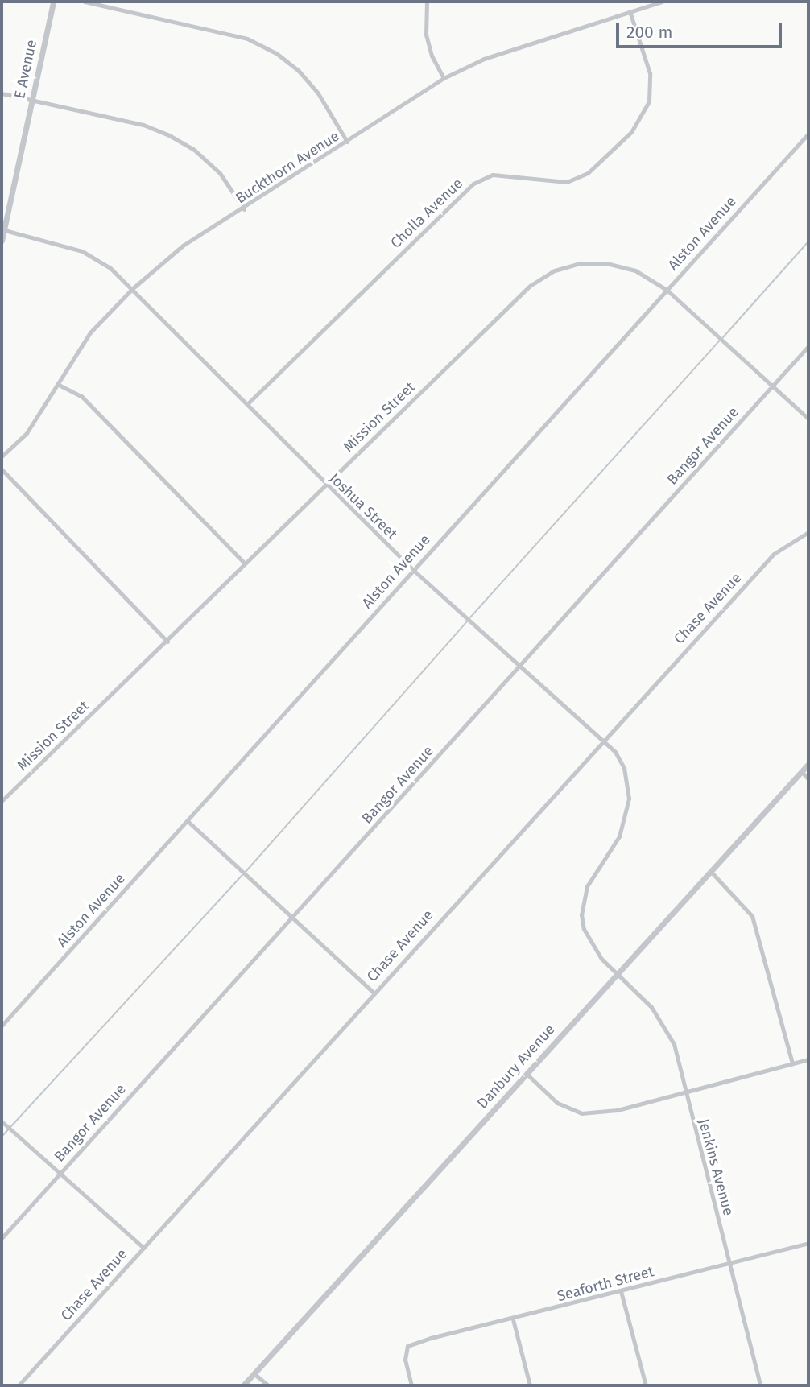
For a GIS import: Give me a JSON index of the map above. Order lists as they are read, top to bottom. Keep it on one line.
{"streets":{"street":["E Avenue","Buckthorn Avenue","Cholla Avenue","Alston Avenue","Mission Street","Bangor Avenue","Joshua Street","Chase Avenue","Danbury Avenue","Jenkins Avenue","Seaforth Street"]},"crossings":[["E Avenue","Joshua Street"],["Buckthorn Avenue","Cholla Avenue"],["Buckthorn Avenue","Joshua Street"],["Cholla Avenue","Joshua Street"],["Alston Avenue","Mission Street"],["Alston Avenue","Joshua Street"],["Mission Street","Bangor Avenue"],["Mission Street","Joshua Street"],["Bangor Avenue","Joshua Street"],["Joshua Street","Chase Avenue"],["Joshua Street","Danbury Avenue"],["Joshua Street","Jenkins Avenue"],["Danbury Avenue","Jenkins Avenue"],["Jenkins Avenue","Seaforth Street"]],"scale_bar":"200 m"}
